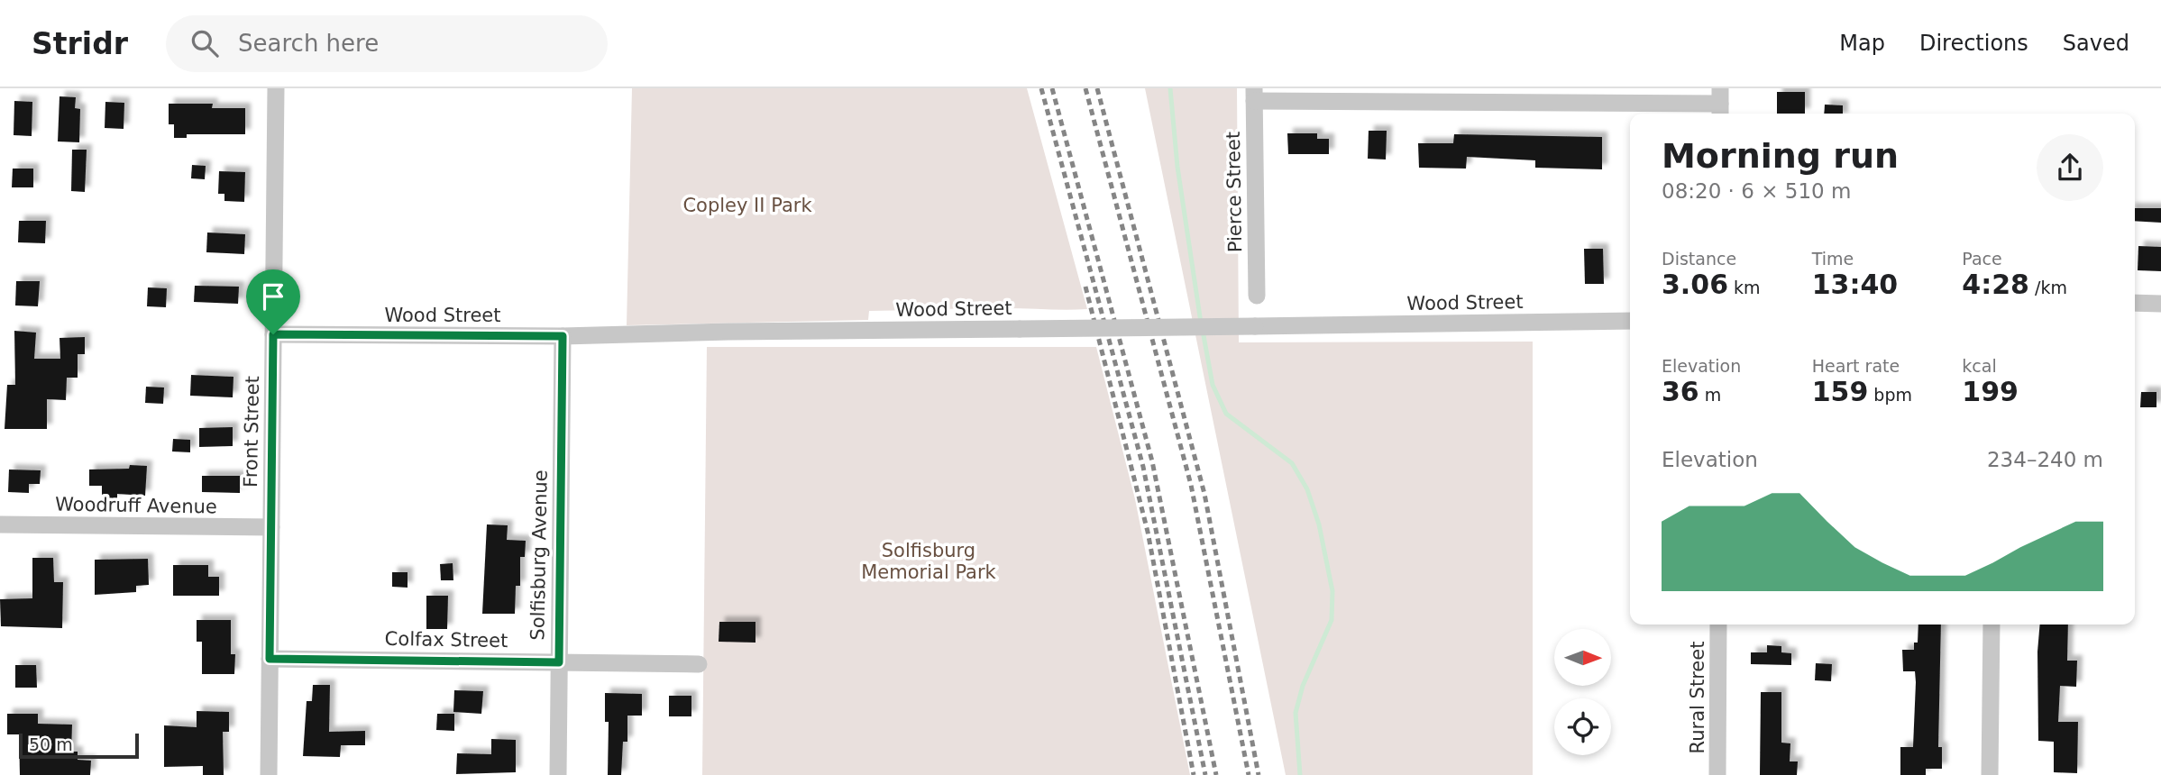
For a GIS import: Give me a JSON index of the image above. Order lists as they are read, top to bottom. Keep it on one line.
{"streets":{"street":["Pierce Street","Wood Street","Front Street","Woodruff Avenue","Solfisburg Avenue","Colfax Street","Rural Street"]},"crossings":[["Wood Street","Front Street"],["Wood Street","Solfisburg Avenue"],["Front Street","Woodruff Avenue"],["Front Street","Colfax Street"],["Solfisburg Avenue","Colfax Street"]],"parks":["Copley II Park","Solfisburg Memorial Park"],"scale_bar":"50 m","north":"right","page":{"header":"Stridr","search":"Search here","nav":["Map","Directions","Saved"],"heading":["Morning run","08:20 · 6 × 510 m"],"stats":[["Distance","3.06 km"],["Time","13:40"],["Pace","4:28 /km"],["Elevation","36 m"],["Heart rate","159 bpm"],["kcal","199"]],"chart":["Elevation","234–240 m"],"scale":"50 m"}}
